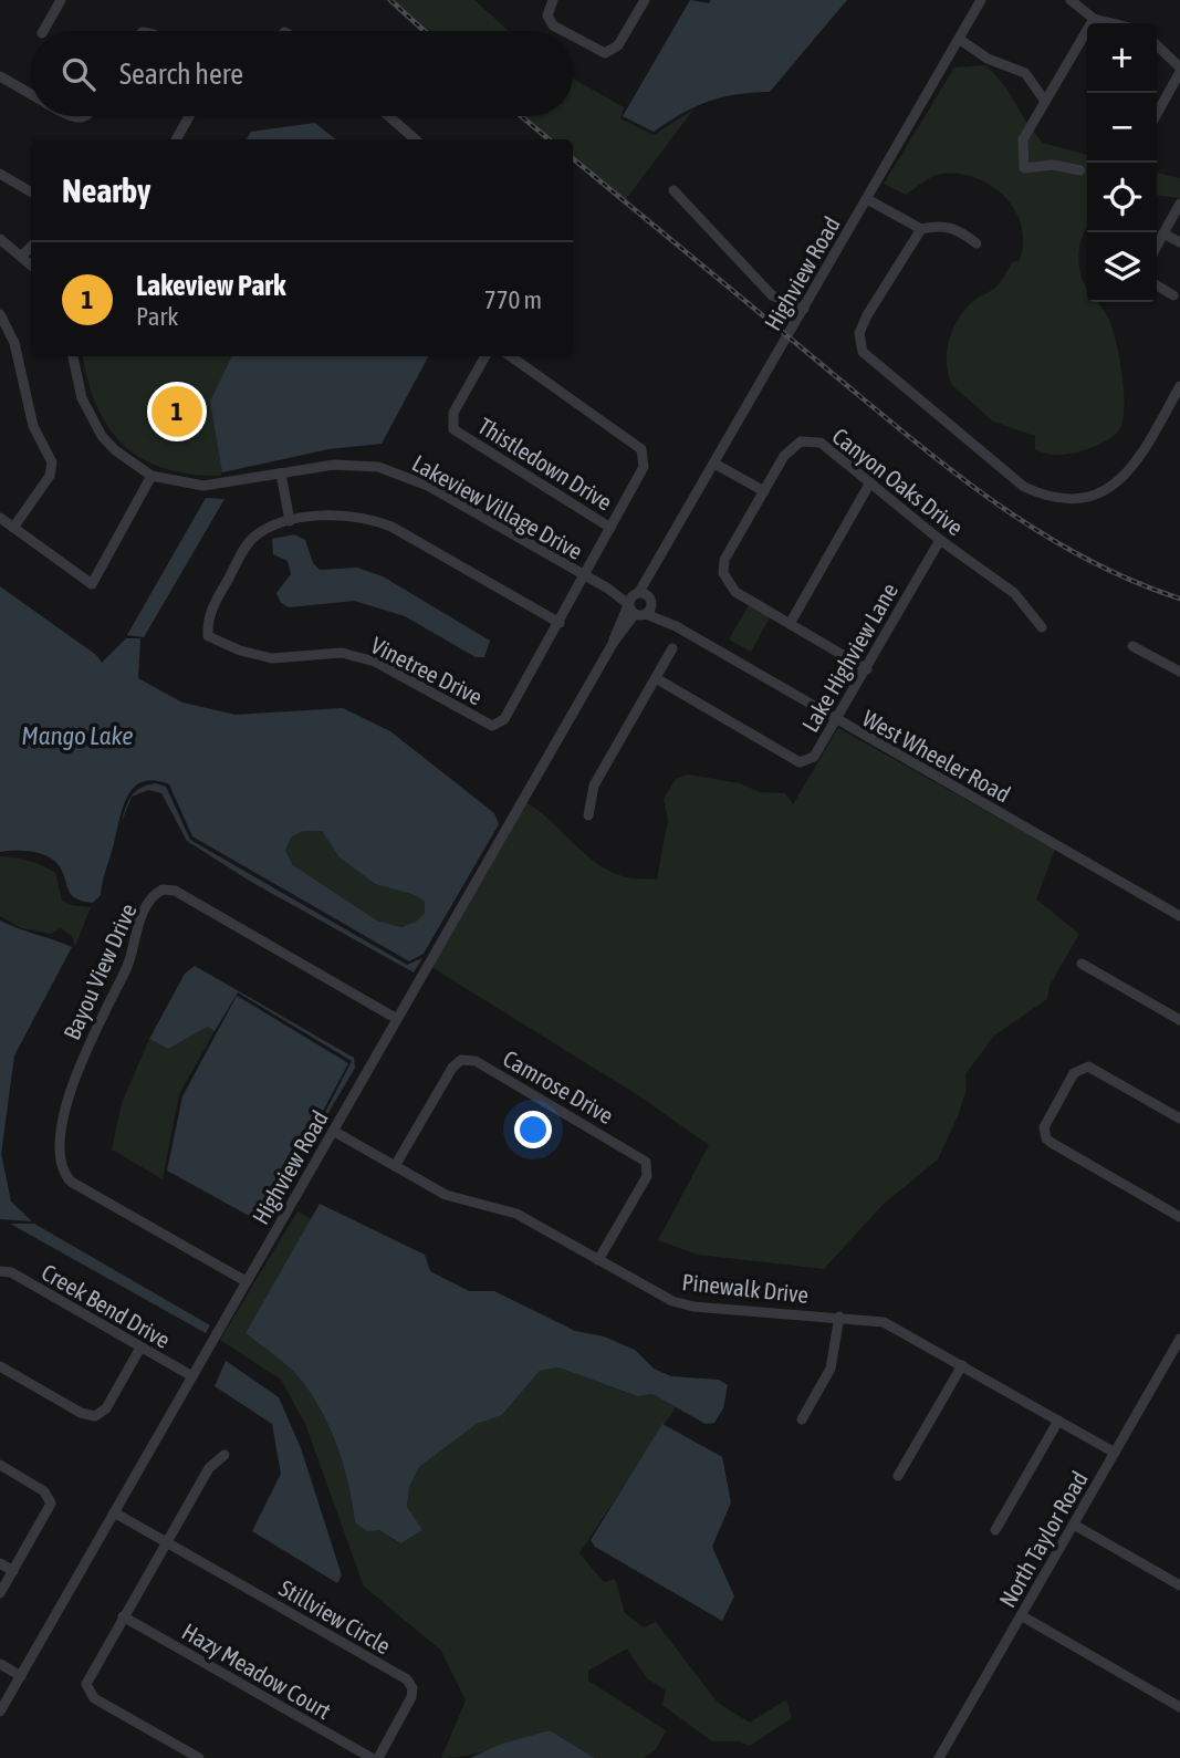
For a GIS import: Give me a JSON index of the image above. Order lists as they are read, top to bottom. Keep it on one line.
{"streets":{"street":["Highview Road","Thistledown Drive","Canyon Oaks Drive","Lakeview Village Drive","Lake Highview Lane","Vinetree Drive","West Wheeler Road","Bayou View Drive","Camrose Drive","Pinewalk Drive","Creek Bend Drive","North Taylor Road","Stillview Circle","Hazy Meadow Court"]},"crossings":[["Highview Road","Lakeview Village Drive"],["Highview Road","West Wheeler Road"],["Highview Road","Bayou View Drive"],["Highview Road","Pinewalk Drive"],["Highview Road","Creek Bend Drive"],["Highview Road","Stillview Circle"],["Thistledown Drive","Vinetree Drive"],["Canyon Oaks Drive","Lake Highview Lane"],["Lakeview Village Drive","Vinetree Drive"],["Lakeview Village Drive","West Wheeler Road"],["Lake Highview Lane","West Wheeler Road"],["Camrose Drive","Pinewalk Drive"],["Pinewalk Drive","North Taylor Road"]],"water":["Mango Lake"],"page":{"map_buttons":["+","−"],"search":"Search here","heading":"Nearby","list":[{"mark":"1","name":"Lakeview Park","note":"Park","value":"770 m"}],"pins":"1"}}
